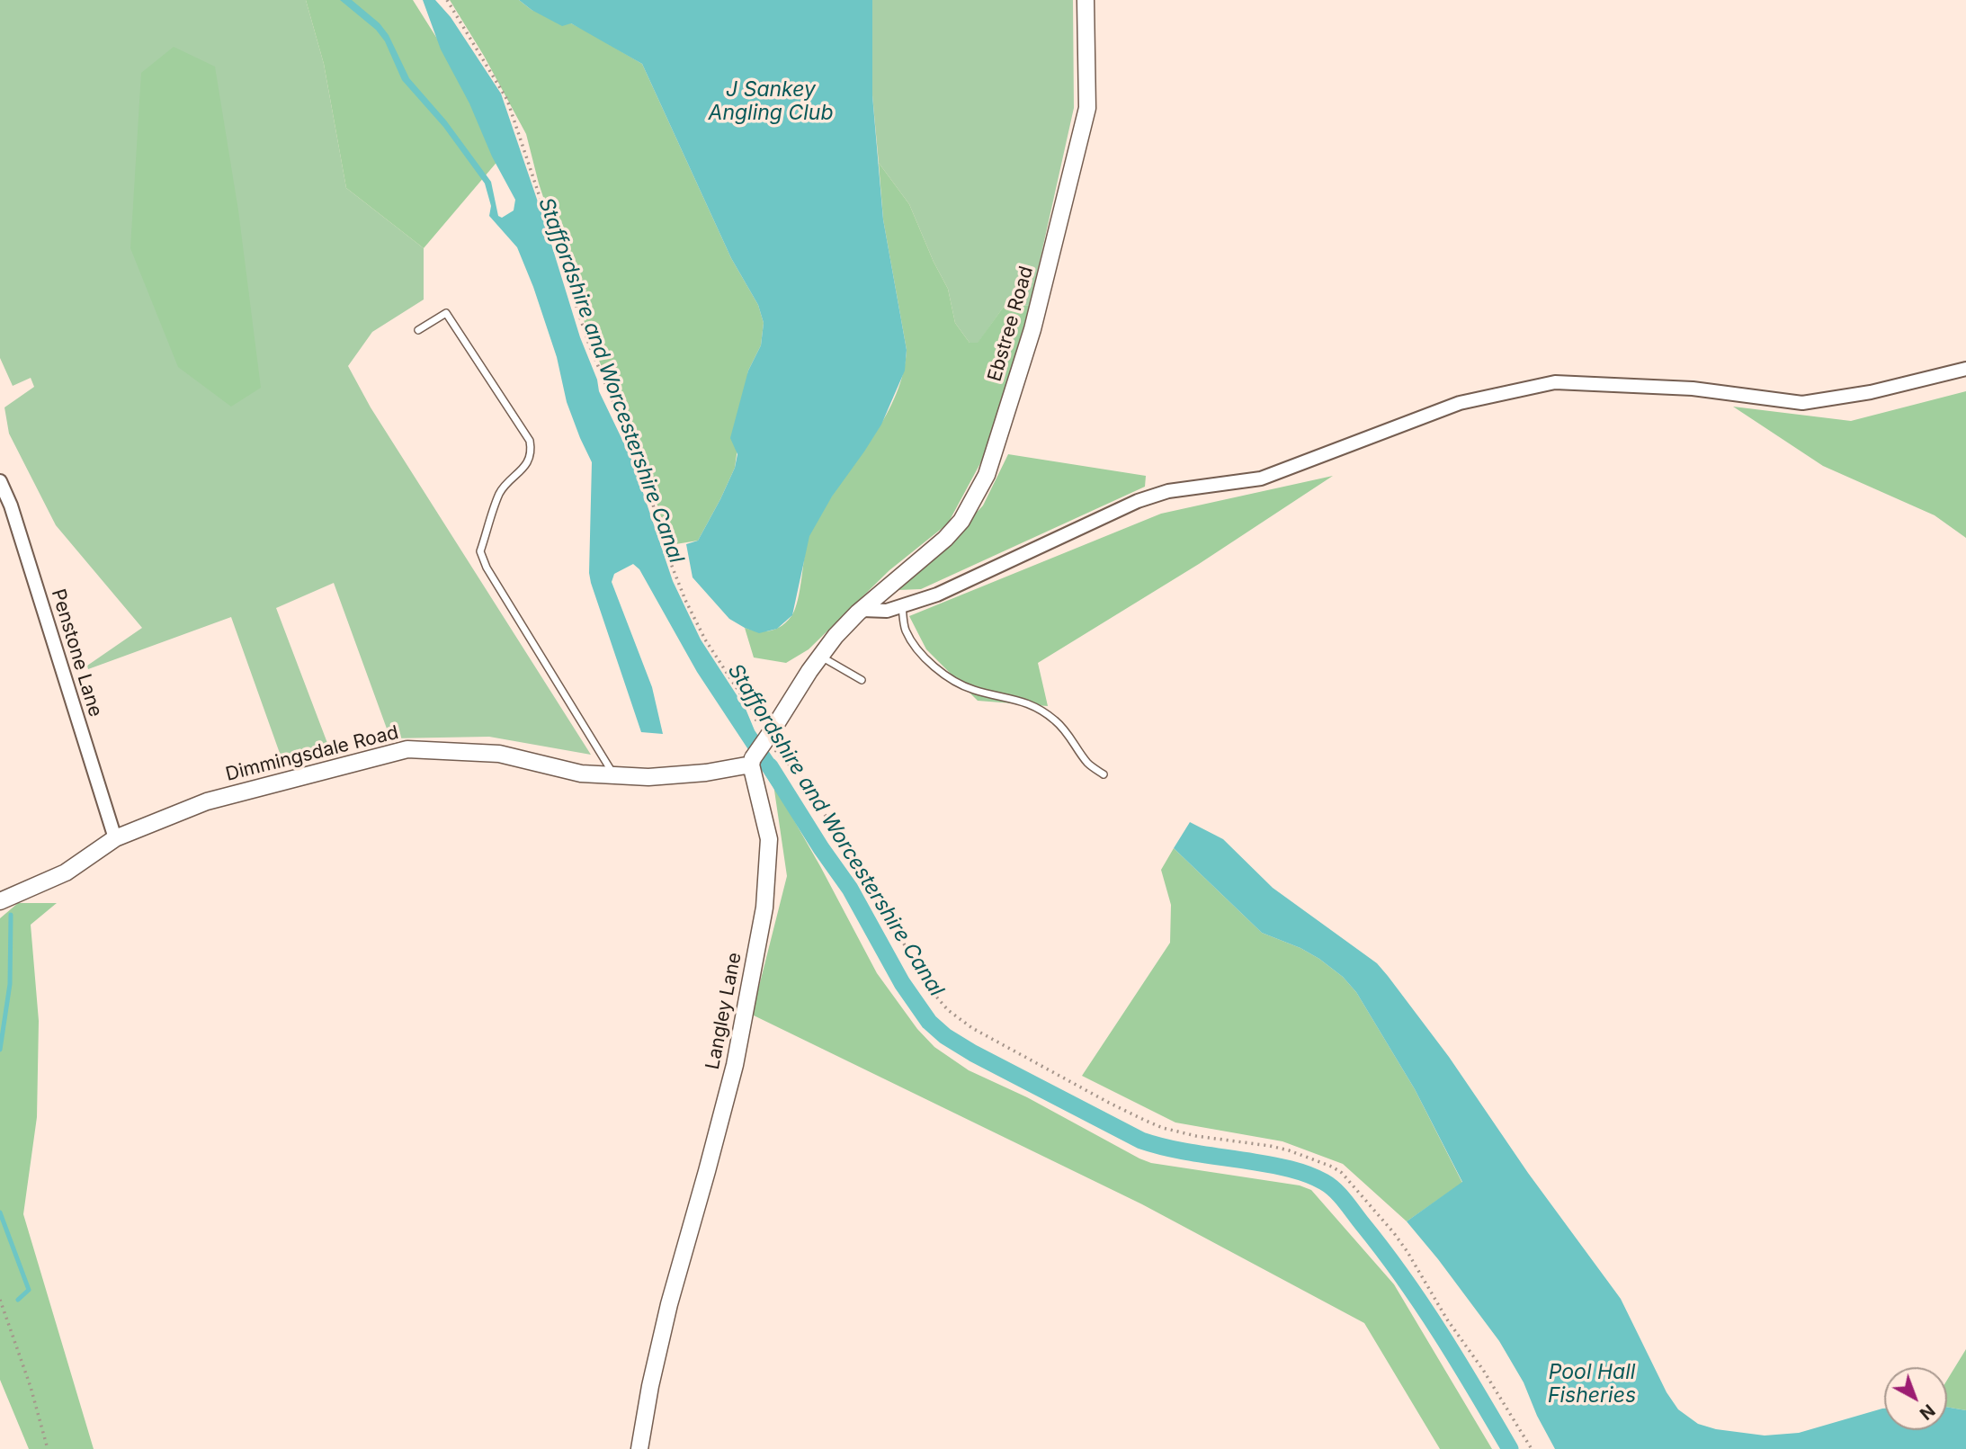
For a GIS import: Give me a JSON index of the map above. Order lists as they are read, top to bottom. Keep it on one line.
{"streets":{"street":["Ebstree Road","Penstone Lane","Dimmingsdale Road","Langley Lane"]},"crossings":[["Penstone Lane","Dimmingsdale Road"],["Dimmingsdale Road","Langley Lane"]],"water":["J Sankey Angling Club","Staffordshire and Worcestershire Canal","Pool Hall Fisheries"],"north":"bottom right"}
